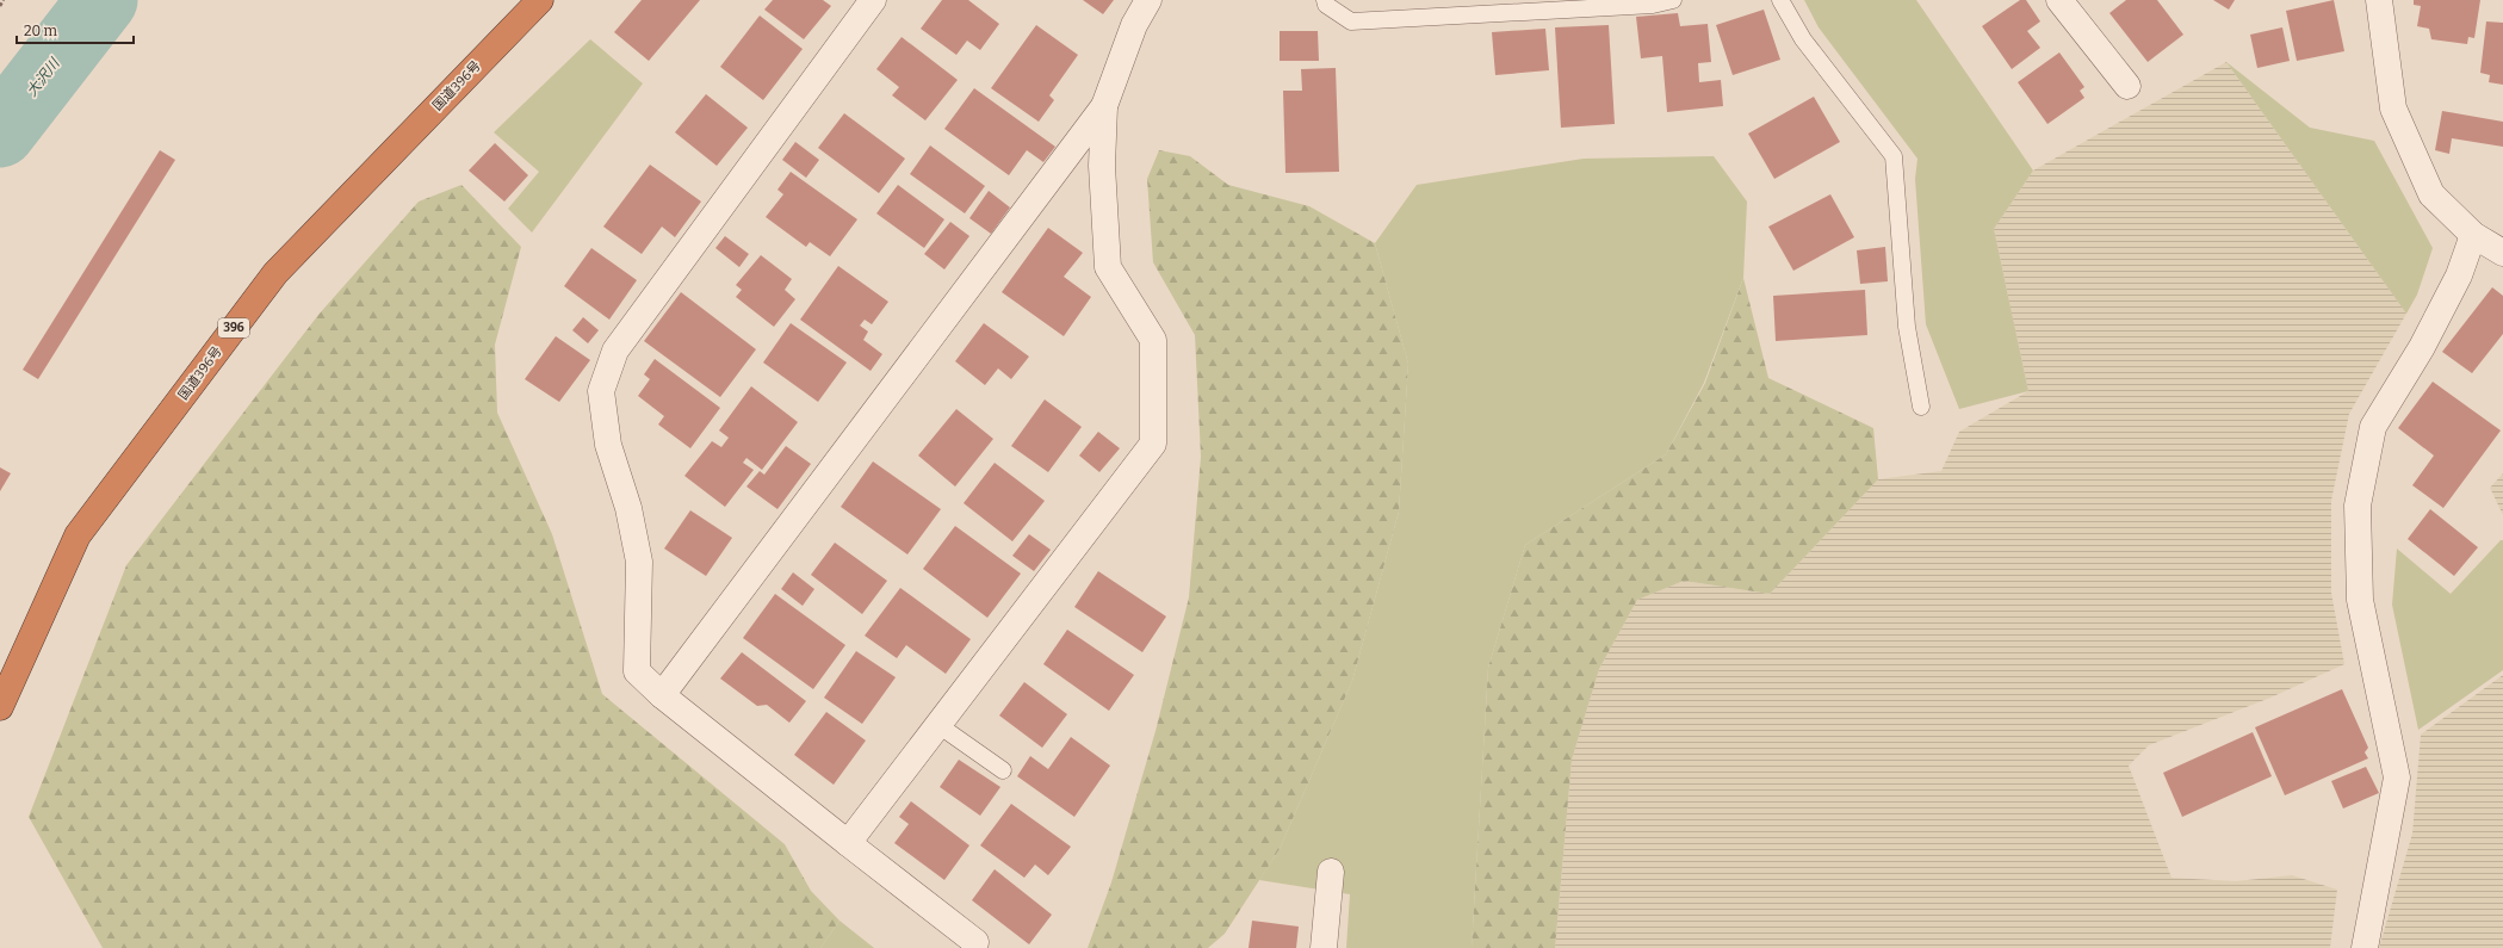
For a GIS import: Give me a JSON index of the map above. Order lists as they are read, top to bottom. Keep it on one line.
{"streets":{"highway":["国道396号","396"]},"water":["大沢川"],"scale_bar":"20 m"}
